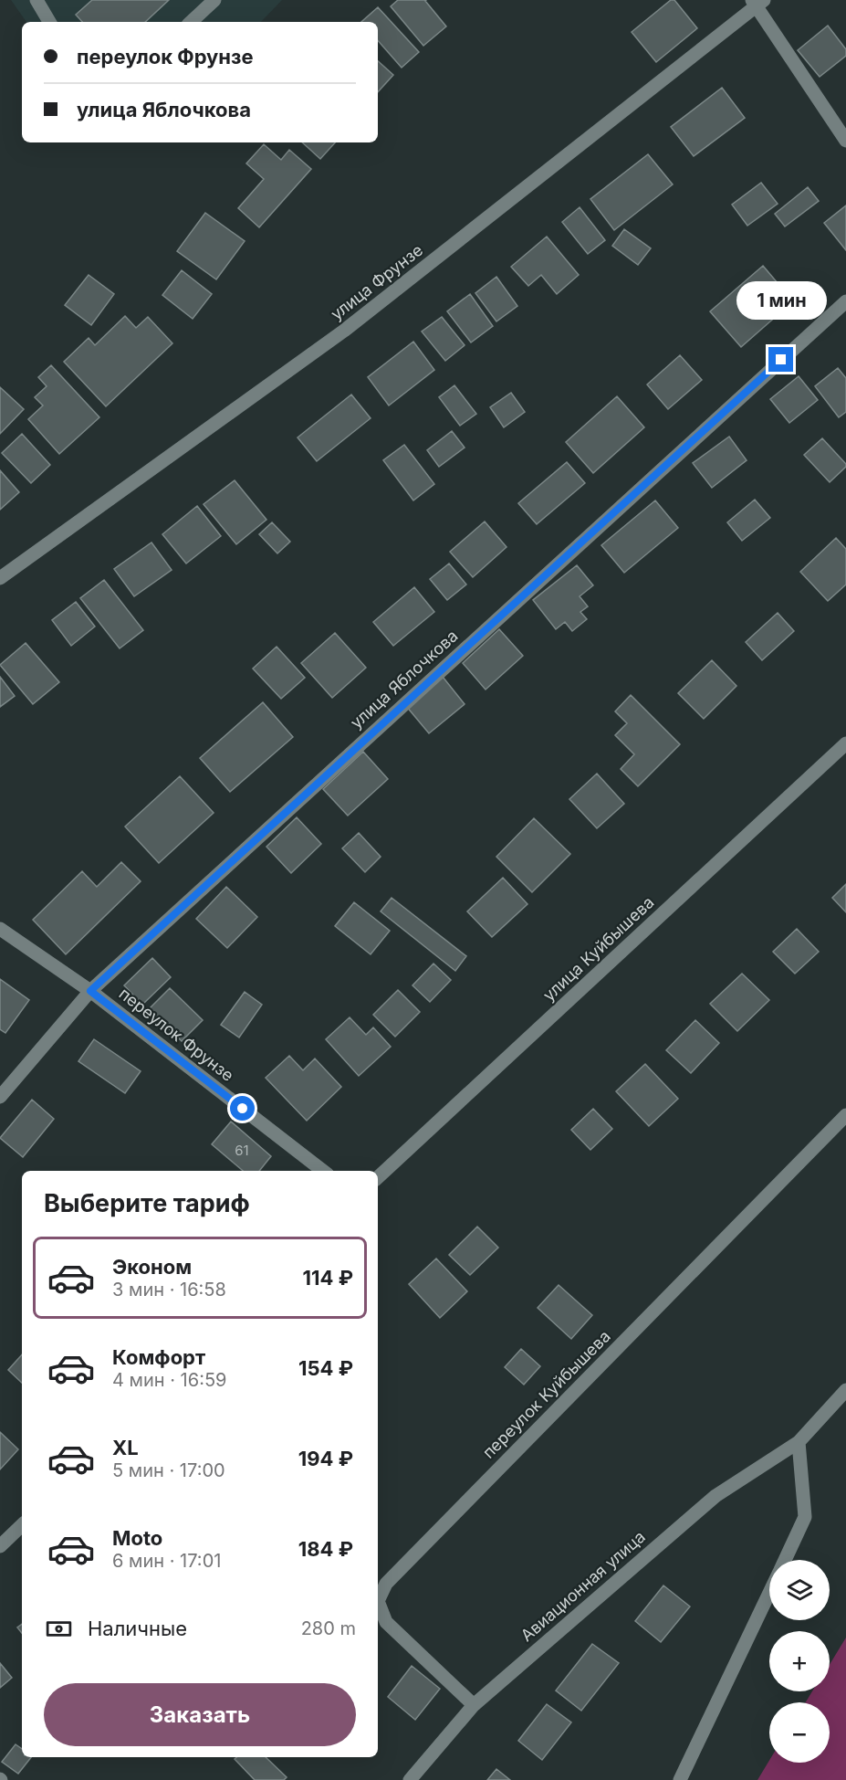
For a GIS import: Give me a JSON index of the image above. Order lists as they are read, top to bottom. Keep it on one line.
{"streets":{"street":["улица Фрунзе","улица Яблочкова","улица Куйбышева","переулок Фрунзе","переулок Куйбышева","Авиационная улица"]},"crossings":[["улица Яблочкова","переулок Фрунзе"],["переулок Куйбышева","Авиационная улица"]],"house_numbers":["61"],"page":{"banner":["переулок Фрунзе","улица Яблочкова"],"bubble":"1 мин","heading":"Выберите тариф","list":[{"name":"Эконом","note":"3 мин · 16:58","value":"114 ₽"},{"name":"Комфорт","note":"4 мин · 16:59","value":"154 ₽"},{"name":"XL","note":"5 мин · 17:00","value":"194 ₽"},{"name":"Moto","note":"6 мин · 17:01","value":"184 ₽"}],"map_buttons":["+","−"],"pay":["Наличные","280 m"],"buttons":"Заказать"}}
